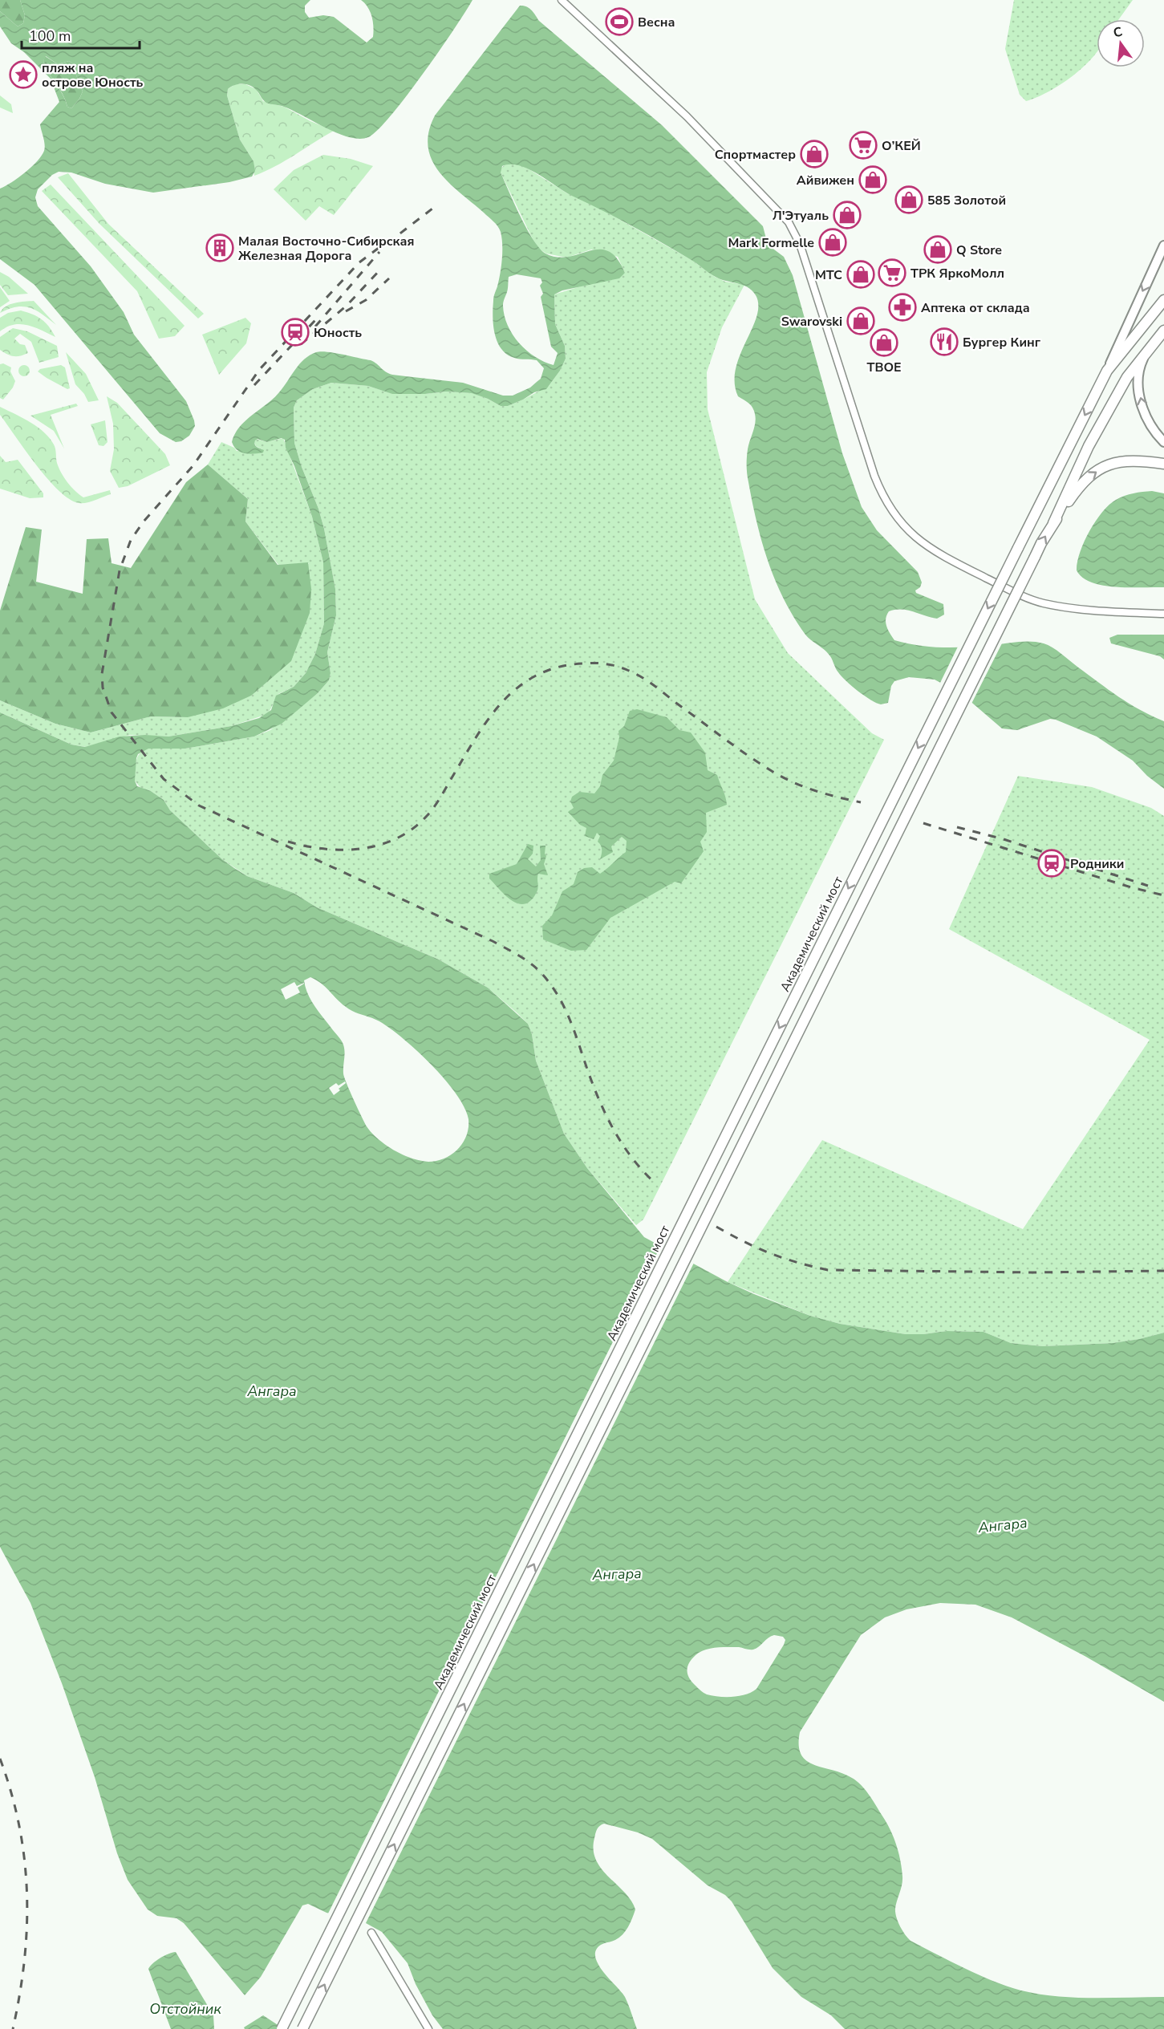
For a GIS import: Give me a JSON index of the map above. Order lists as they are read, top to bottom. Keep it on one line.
{"streets":{"main road":["Академический мост"]},"water":["Ангара","Отстойник"],"places":{"sports":["Весна"],"place":["пляж на острове Юность"],"supermarket":["О’КЕЙ","ТРК ЯркоМолл"],"shop":["Спортмастер","Айвижен","585 Золотой","Л'Этуаль","Mark Formelle","Q Store","МТС","Swarovski","ТВОЕ"],"building":["Малая Восточно-Сибирская Железная Дорога"],"pharmacy":["Аптека от склада"],"station":["Юность","Родники"],"restaurant":["Бургер Кинг"]},"scale_bar":"100 m","north":"top"}
